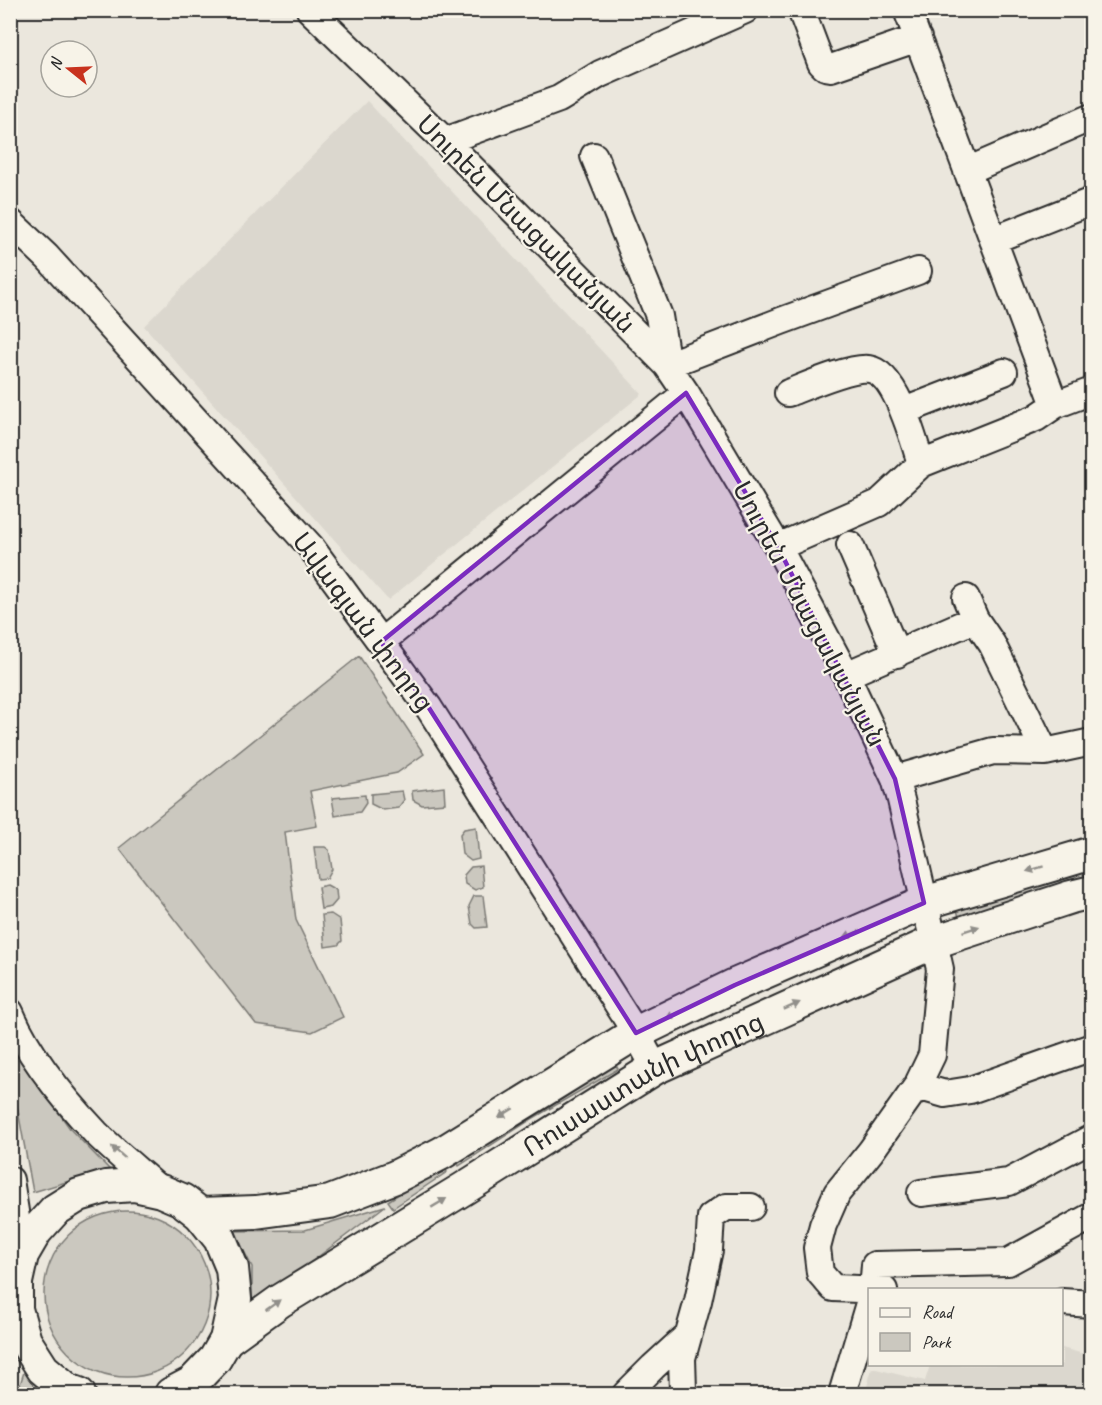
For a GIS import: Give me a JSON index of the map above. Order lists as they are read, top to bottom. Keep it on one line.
{"streets":{"main road":["Ռուսաստանի փողոց"],"street":["Սուրեն Մնացականյան","Ավագյան փողոց"]},"crossings":[["Սուրեն Մնացականյան","Ռուսաստանի փողոց"],["Ավագյան փողոց","Ռուսաստանի փողոց"]],"legend":["Road","Park"],"north":"left"}
